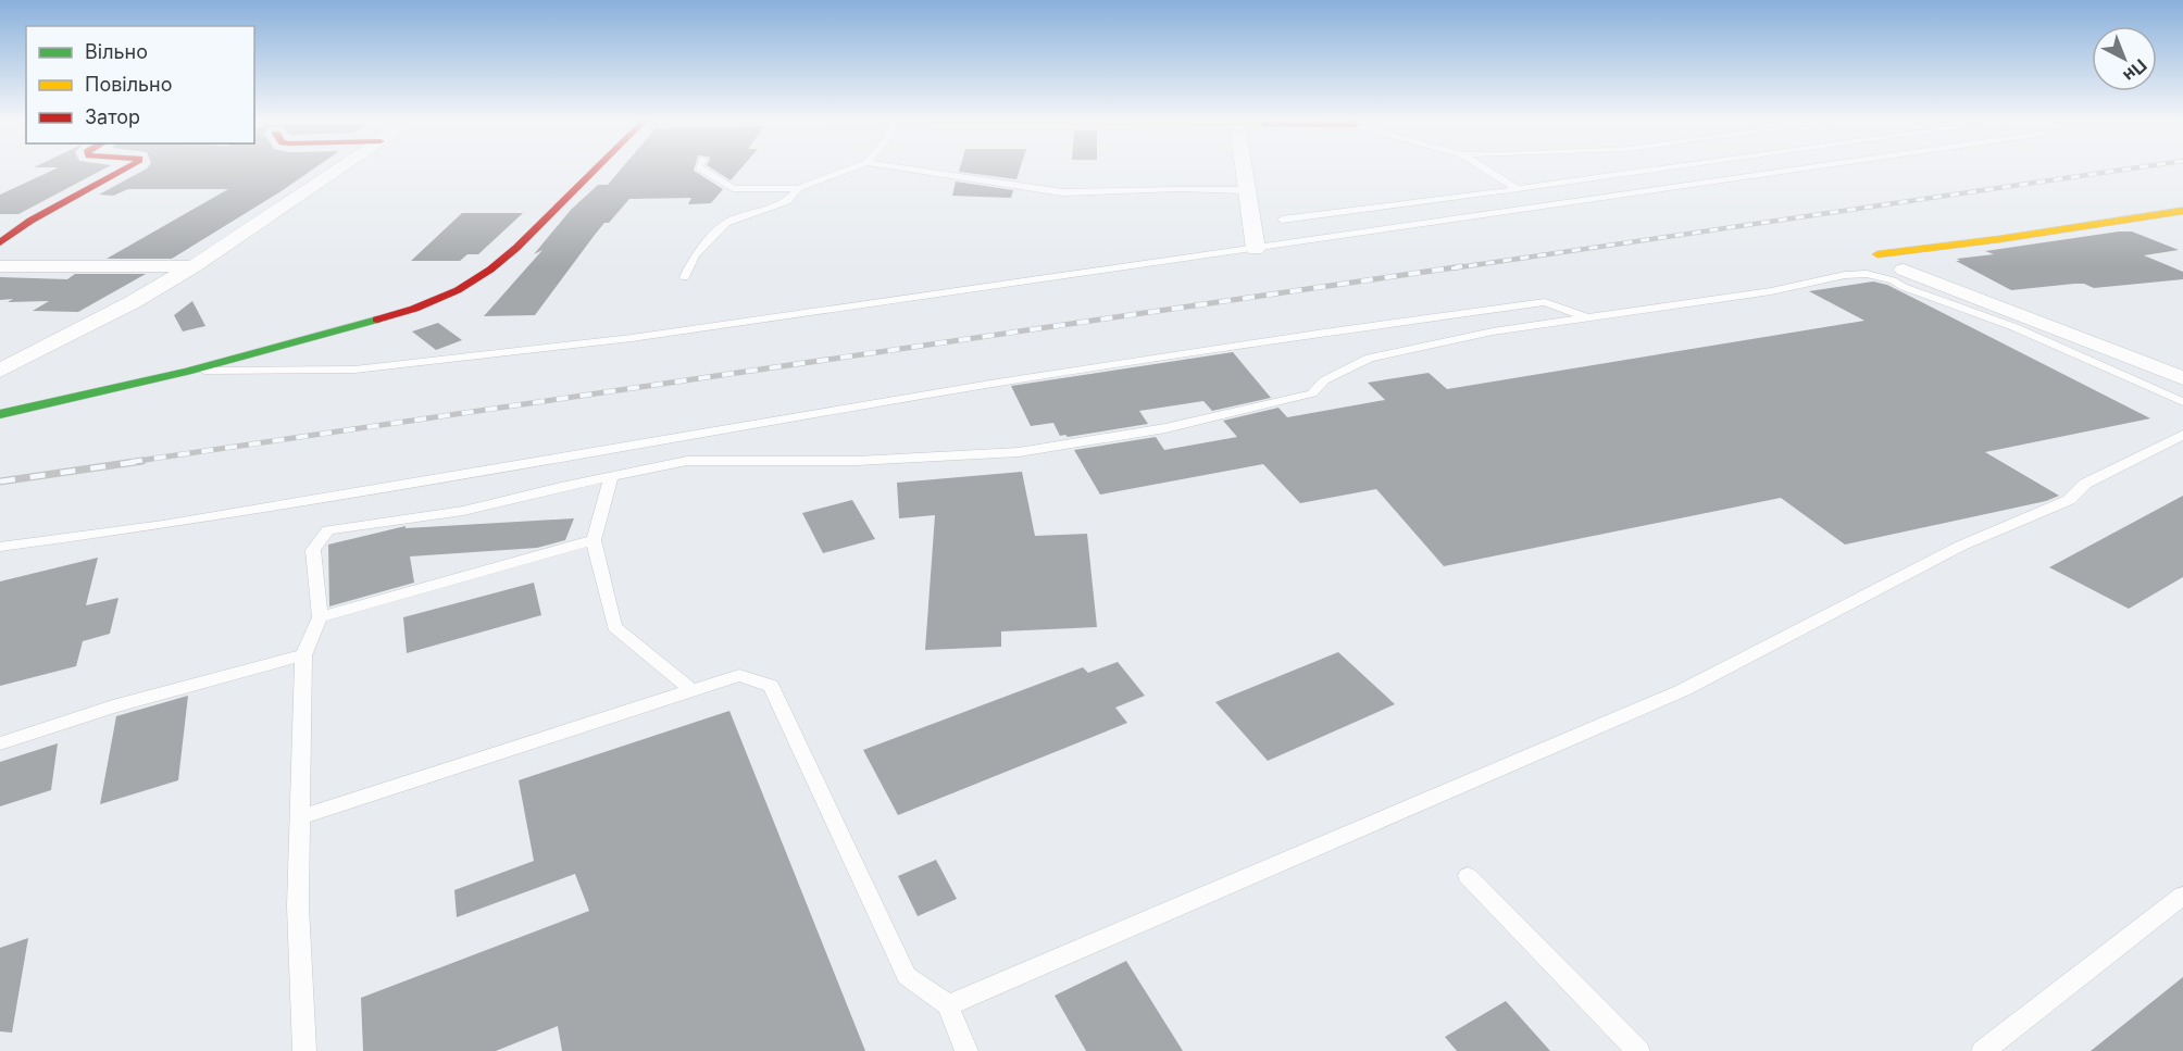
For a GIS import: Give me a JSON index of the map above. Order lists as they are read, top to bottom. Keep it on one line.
{"legend":["Вільно","Повільно","Затор"],"north":"bottom right"}
